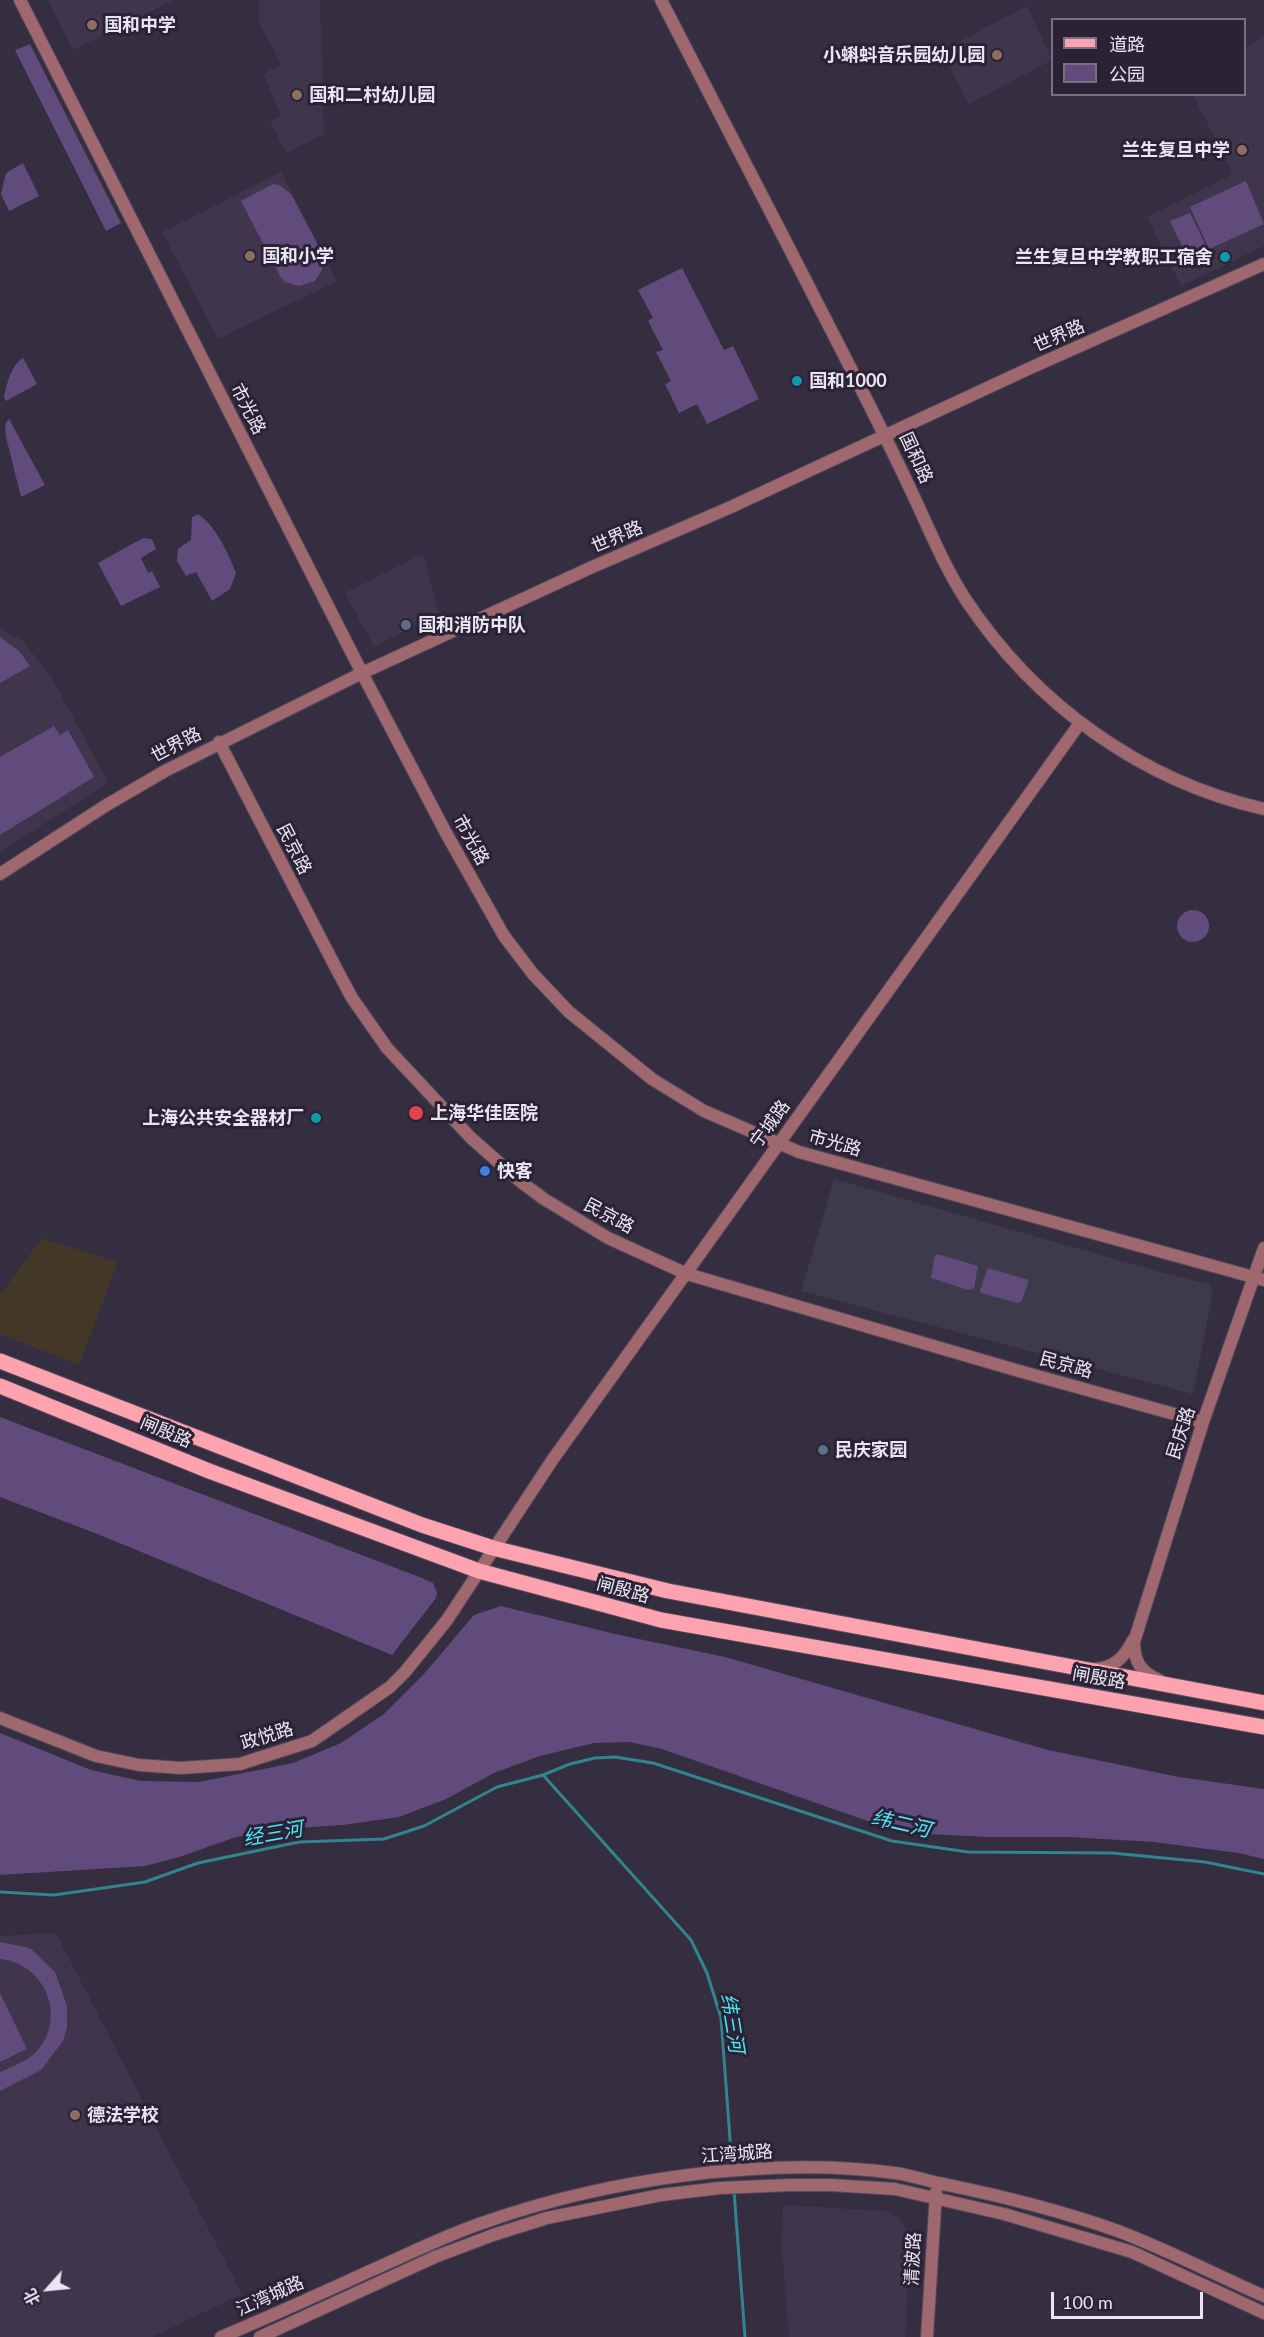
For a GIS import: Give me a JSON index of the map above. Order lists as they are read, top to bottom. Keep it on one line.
{"streets":{"main road":["闸殷路"],"street":["世界路","市光路","国和路","民京路","宁城路","民庆路","政悦路","江湾城路","清波路"]},"crossings":[["世界路","市光路"],["世界路","国和路"],["世界路","民京路"],["市光路","宁城路"],["市光路","民庆路"],["国和路","宁城路"],["民京路","宁城路"],["民京路","民庆路"],["宁城路","闸殷路"],["宁城路","政悦路"],["闸殷路","民庆路"],["闸殷路","政悦路"],["江湾城路","清波路"]],"water":["纬二河","经三河","纬三河"],"places":["国和中学","小蝌蚪音乐园幼儿园","国和二村幼儿园","兰生复旦中学","国和小学","兰生复旦中学教职工宿舍","国和1000","国和消防中队","上海华佳医院","上海公共安全器材厂","快客","民庆家园","德法学校"],"legend":["道路","公园"],"scale_bar":"100 m","north":"bottom left"}
